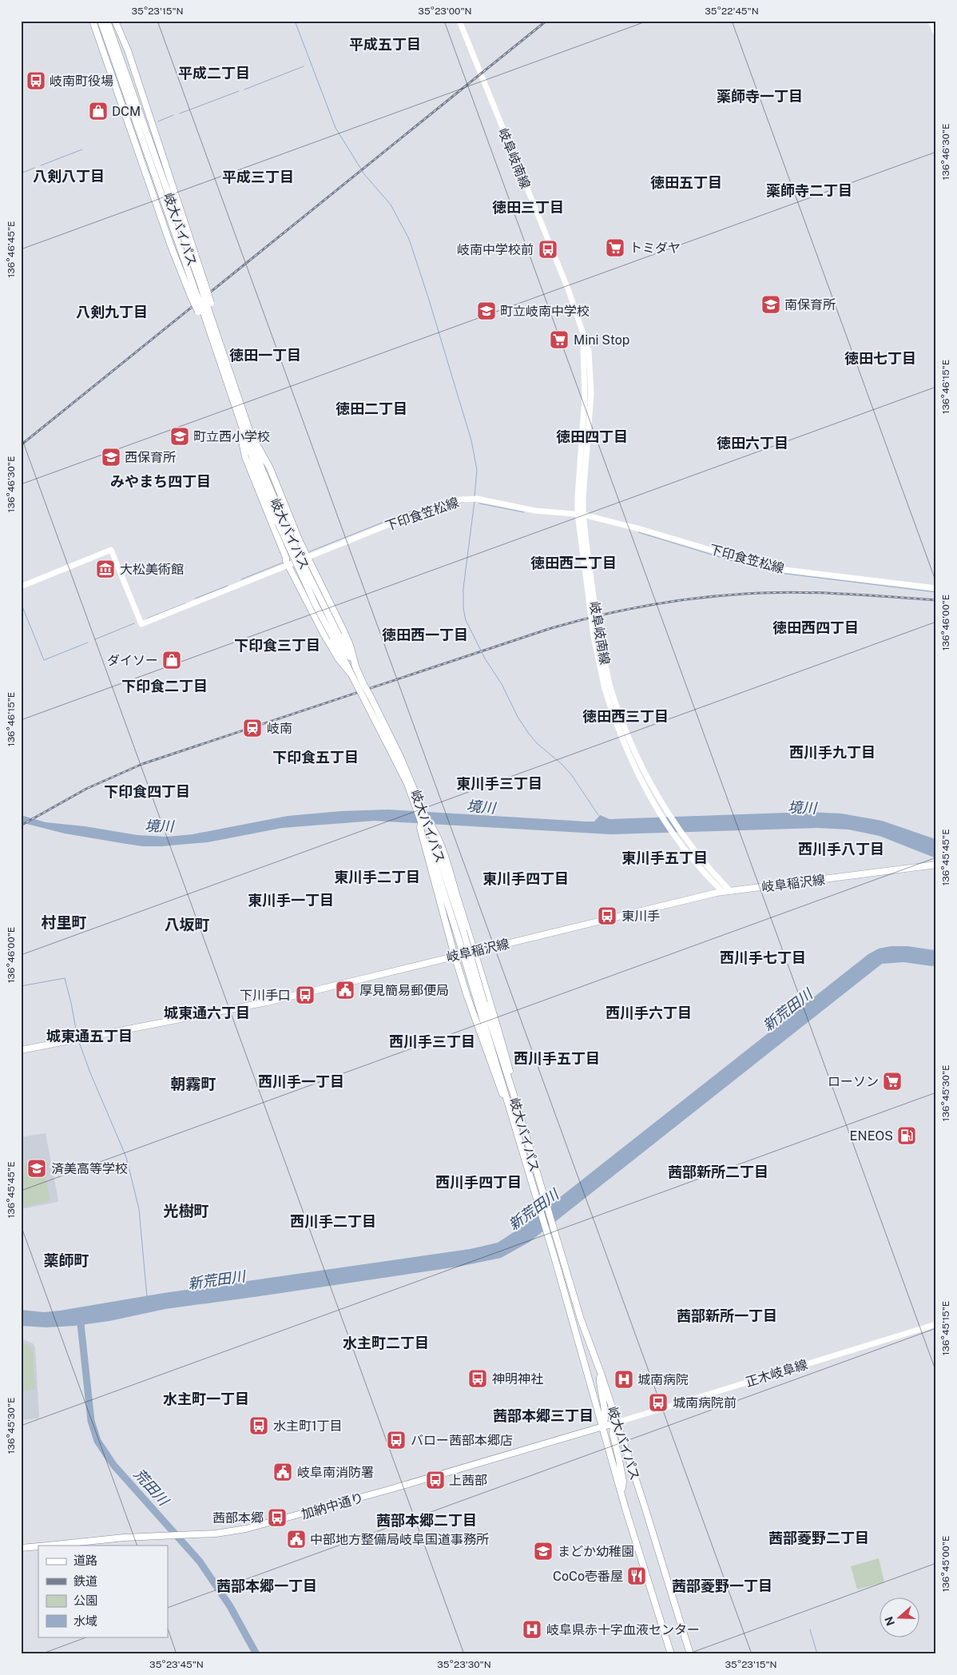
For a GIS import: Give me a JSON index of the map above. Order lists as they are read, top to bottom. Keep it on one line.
{"streets":{"main road":["岐阜岐南線","岐大バイパス","下印食笠松線","岐阜稲沢線","正木岐阜線","加納中通り"]},"crossings":[["岐阜岐南線","下印食笠松線"],["岐阜岐南線","岐阜稲沢線"],["岐大バイパス","正木岐阜線"],["岐大バイパス","加納中通り"],["正木岐阜線","加納中通り"]],"districts":["平成五丁目","平成二丁目","薬師寺一丁目","八剣八丁目","平成三丁目","徳田五丁目","薬師寺二丁目","徳田三丁目","八剣九丁目","徳田一丁目","徳田七丁目","徳田二丁目","徳田四丁目","徳田六丁目","みやまち四丁目","徳田西二丁目","徳田西四丁目","徳田西一丁目","下印食三丁目","下印食二丁目","徳田西三丁目","西川手九丁目","下印食五丁目","東川手三丁目","下印食四丁目","西川手八丁目","東川手五丁目","東川手二丁目","東川手四丁目","東川手一丁目","村里町","八坂町","西川手七丁目","城東通六丁目","西川手六丁目","城東通五丁目","西川手三丁目","西川手五丁目","西川手一丁目","朝霧町","茜部新所二丁目","西川手四丁目","光樹町","西川手二丁目","薬師町","茜部新所一丁目","水主町二丁目","水主町一丁目","茜部本郷三丁目","茜部本郷二丁目","茜部菱野二丁目","茜部本郷一丁目","茜部菱野一丁目"],"water":["境川","新荒田川","荒田川"],"places":{"bus stop":["岐南町役場","岐南中学校前","東川手","下川手口","神明神社","城南病院前","水主町1丁目","バロー茜部本郷店","上茜部","茜部本郷"],"shop":["DCM","ダイソー"],"supermarket":["トミダヤ","Mini Stop","ローソン"],"school or university":["南保育所","町立岐南中学校","町立西小学校","西保育所","済美高等学校","まどか幼稚園"],"museum":["大松美術館"],"station":["岐南"],"public building":["厚見簡易郵便局","岐阜南消防署","中部地方整備局岐阜国道事務所"],"fuel station":["ENEOS"],"hospital":["城南病院","岐阜県赤十字血液センター"],"restaurant":["CoCo壱番屋"]},"legend":["道路","鉄道","公園","水域"],"north":"left","coordinates":["35°23'15\"N","35°23'00\"N","35°22'45\"N","136°46'30\"E","136°46'45\"E","136°46'15\"E","136°46'00\"E","136°45'45\"E","136°45'30\"E","136°45'15\"E","136°45'00\"E","35°23'45\"N","35°23'30\"N"]}
